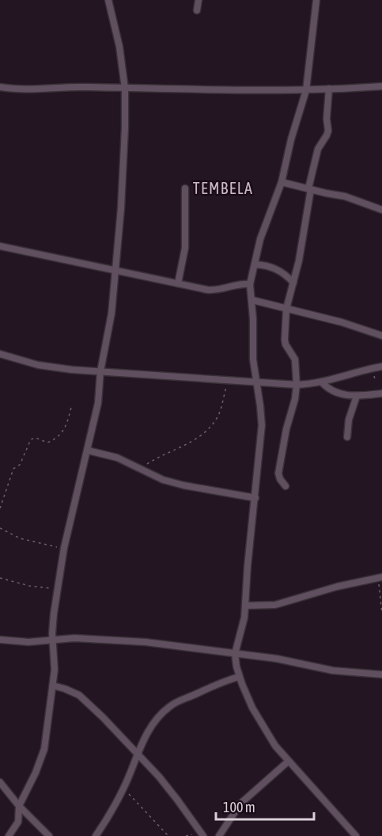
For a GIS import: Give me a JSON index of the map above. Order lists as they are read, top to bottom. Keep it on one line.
{"districts":["TEMBELA"],"scale_bar":"100 m"}
